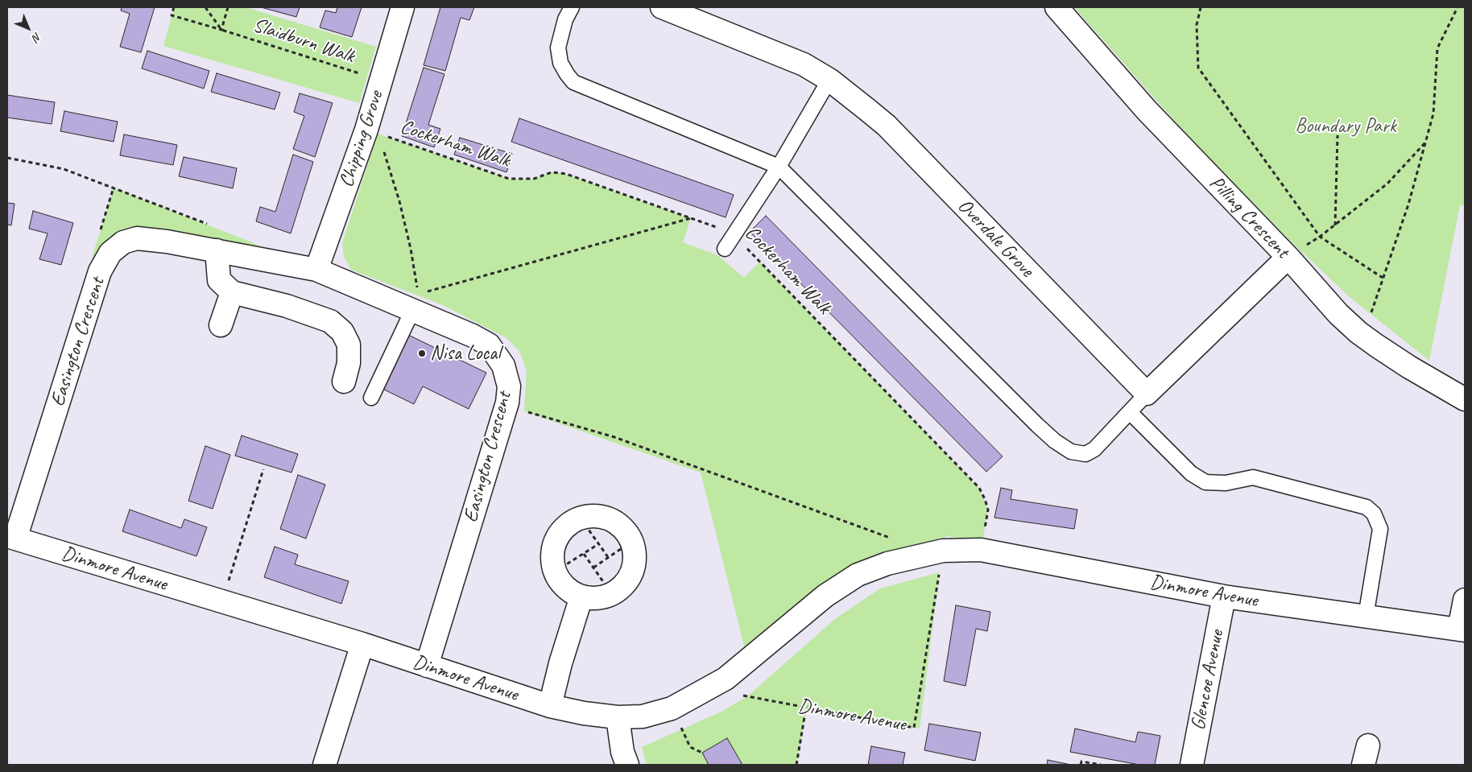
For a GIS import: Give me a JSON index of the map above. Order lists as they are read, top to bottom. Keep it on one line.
{"streets":{"street":["Chipping Grove","Pilling Crescent","Overdale Grove","Easington Crescent","Dinmore Avenue","Glencoe Avenue"],"path":["Slaidburn Walk","Cockerham Walk"]},"crossings":[["Slaidburn Walk","Chipping Grove"],["Chipping Grove","Cockerham Walk"],["Chipping Grove","Easington Crescent"],["Cockerham Walk","Dinmore Avenue"],["Easington Crescent","Dinmore Avenue"],["Dinmore Avenue","Glencoe Avenue"]],"parks":["Boundary Park"],"places":["Nisa Local"],"north":"bottom right"}
